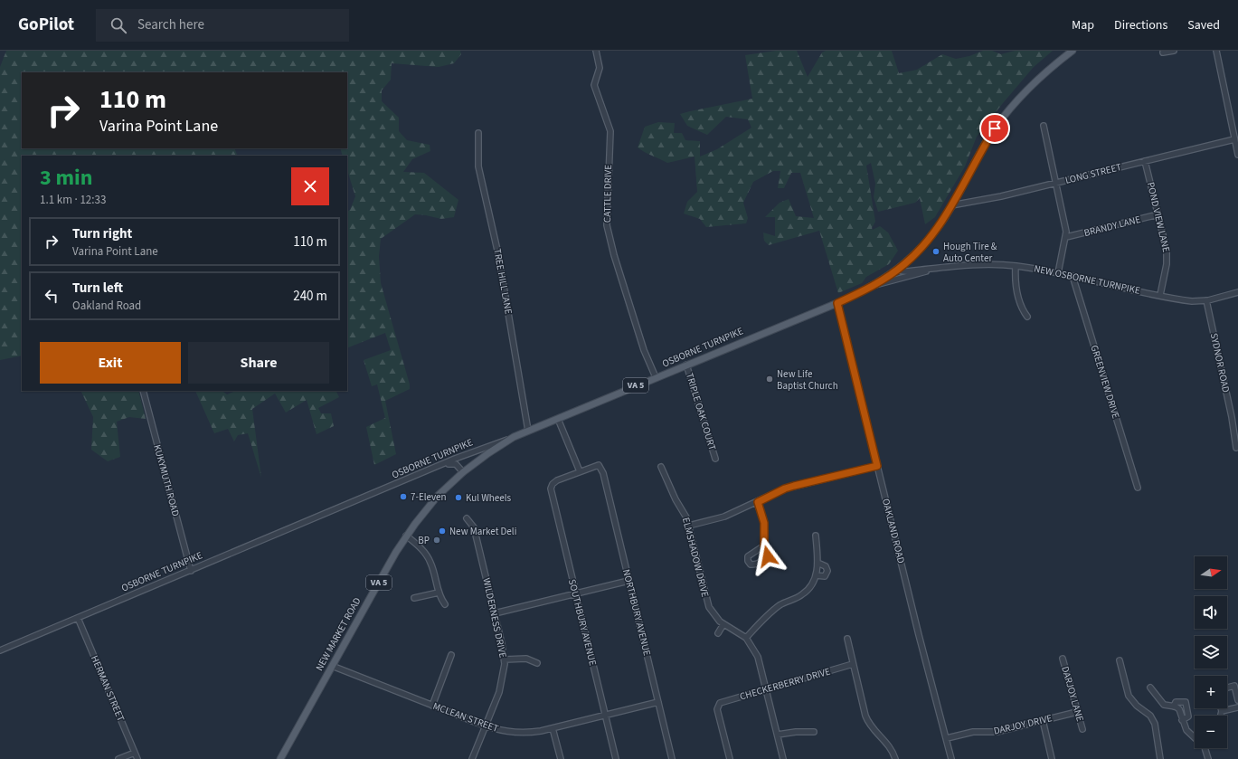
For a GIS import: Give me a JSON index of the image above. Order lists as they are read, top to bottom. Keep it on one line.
{"streets":{"main road":["OSBORNE TURNPIKE","VA 5","NEW MARKET ROAD"],"street":["LONG STREET","CATTLE DRIVE","POND VIEW LANE","BRANDY LANE","NEW OSBORNE TURNPIKE","TREE HILL LANE","SYDNOR ROAD","GREENVIEW DRIVE","TRIPLE OAK COURT","KUKYMUTH ROAD","OAKLAND ROAD","ELMSHADOW DRIVE","NORTHBURY AVENUE","WILDERNESS DRIVE","SOUTHBURY AVENUE","CHECKERBERRY DRIVE","HERMAN STREET","DARJOY LANE","MCLEAN STREET","DARJOY DRIVE"]},"crossings":[["LONG STREET","POND VIEW LANE"],["LONG STREET","VA 5"],["CATTLE DRIVE","OSBORNE TURNPIKE"],["POND VIEW LANE","BRANDY LANE"],["POND VIEW LANE","NEW OSBORNE TURNPIKE"],["NEW OSBORNE TURNPIKE","OSBORNE TURNPIKE"],["NEW OSBORNE TURNPIKE","SYDNOR ROAD"],["NEW OSBORNE TURNPIKE","GREENVIEW DRIVE"],["NEW OSBORNE TURNPIKE","VA 5"],["TREE HILL LANE","OSBORNE TURNPIKE"],["OSBORNE TURNPIKE","VA 5"],["OSBORNE TURNPIKE","TRIPLE OAK COURT"],["OSBORNE TURNPIKE","KUKYMUTH ROAD"],["OSBORNE TURNPIKE","OAKLAND ROAD"],["OSBORNE TURNPIKE","NEW MARKET ROAD"],["OSBORNE TURNPIKE","HERMAN STREET"],["OAKLAND ROAD","DARJOY DRIVE"],["ELMSHADOW DRIVE","CHECKERBERRY DRIVE"],["NORTHBURY AVENUE","SOUTHBURY AVENUE"],["NORTHBURY AVENUE","MCLEAN STREET"],["WILDERNESS DRIVE","MCLEAN STREET"],["SOUTHBURY AVENUE","MCLEAN STREET"],["NEW MARKET ROAD","MCLEAN STREET"],["DARJOY LANE","DARJOY DRIVE"]],"places":["Hough Tire & Auto Center","New Life Baptist Church","7-Eleven","Kul Wheels","New Market Deli","BP"],"north":"right","page":{"header":"GoPilot","search":"Search here","nav":["Map","Directions","Saved"],"turn":["110 m","Varina Point Lane"],"heading":["3 min","1.1 km · 12:33"],"list":[{"name":"Turn right","note":"Varina Point Lane","value":"110 m"},{"name":"Turn left","note":"Oakland Road","value":"240 m"}],"buttons":["Exit","Share"],"map_buttons":["+","−"]}}
